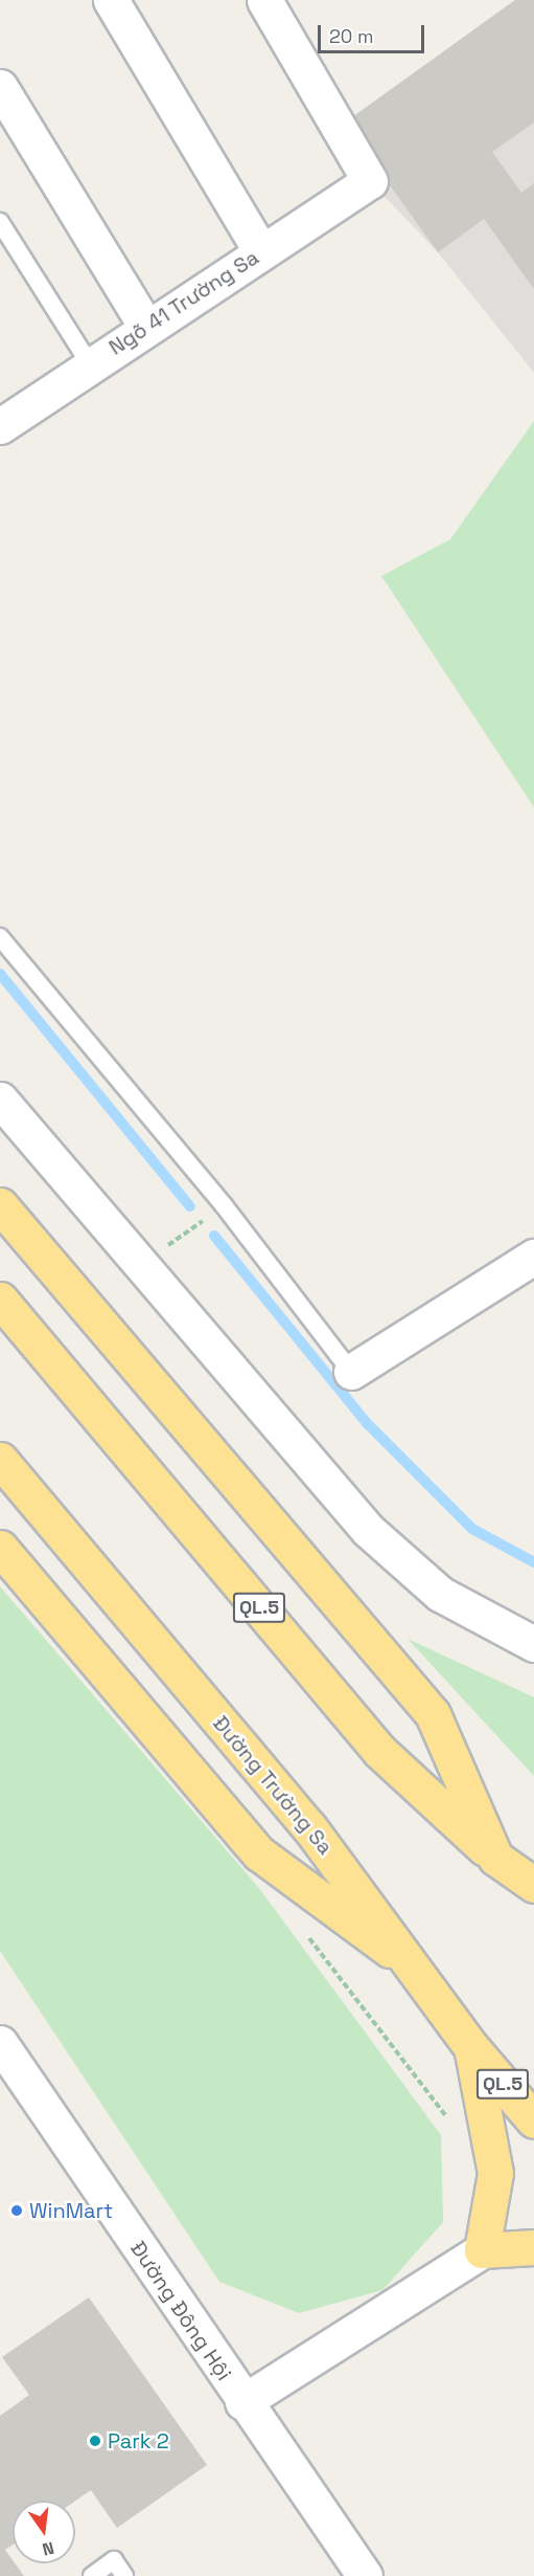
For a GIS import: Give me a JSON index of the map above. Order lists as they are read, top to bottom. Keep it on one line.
{"streets":{"highway":["QL.5","Đường Trường Sa"],"street":["Ngõ 41 Trường Sa","Đường Đông Hội"]},"places":["WinMart","Park 2"],"scale_bar":"20 m","north":"bottom"}
